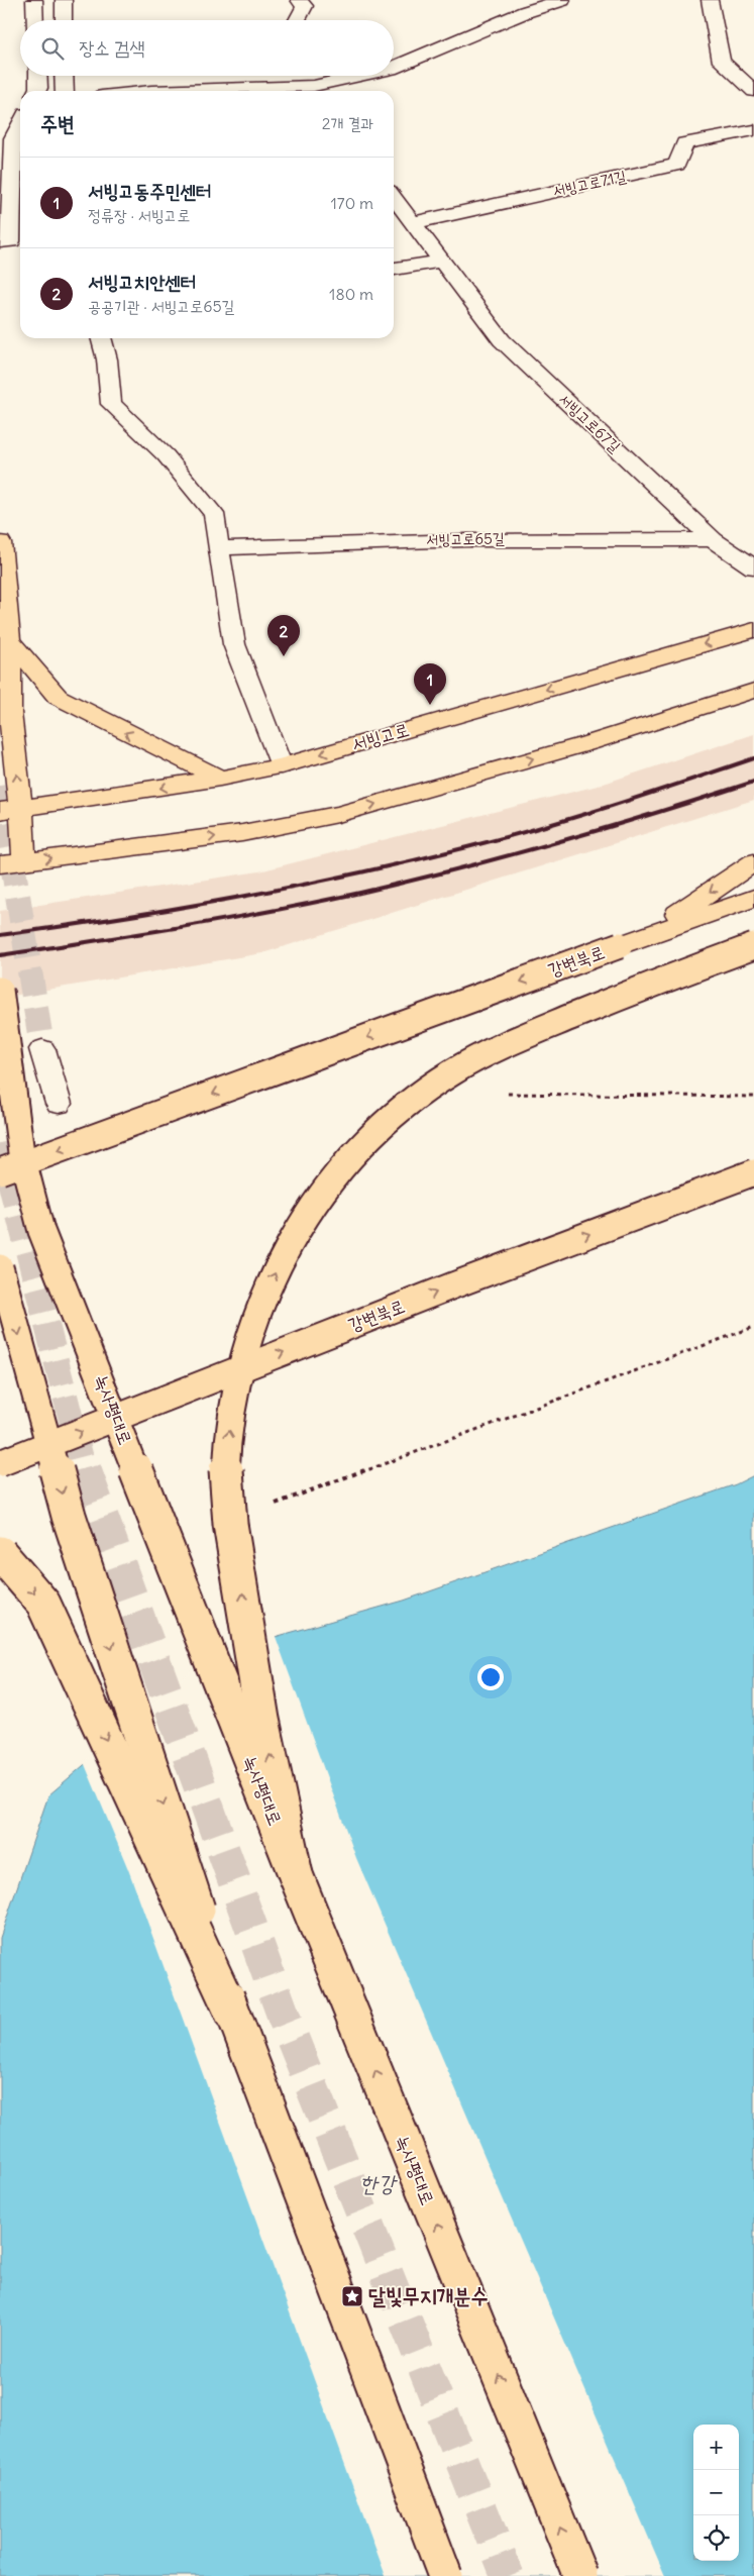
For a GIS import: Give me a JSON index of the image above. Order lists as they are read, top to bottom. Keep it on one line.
{"streets":{"main road":["서빙고로","강변북로","녹사평대로"],"street":["서빙고로71길","서빙고로67길","서빙고로65길"]},"crossings":[["서빙고로71길","서빙고로67길"],["서빙고로67길","서빙고로65길"]],"water":["한강"],"places":{"place":["달빛무지개분수"]},"page":{"search":"장소 검색","heading":["주변","2개 결과"],"list":[{"mark":"1","name":"서빙고동주민센터","note":"정류장 · 서빙고로","value":"170 m"},{"mark":"2","name":"서빙고치안센터","note":"공공기관 · 서빙고로65길","value":"180 m"}],"pins":["2","1"],"map_buttons":["+","−"]}}
